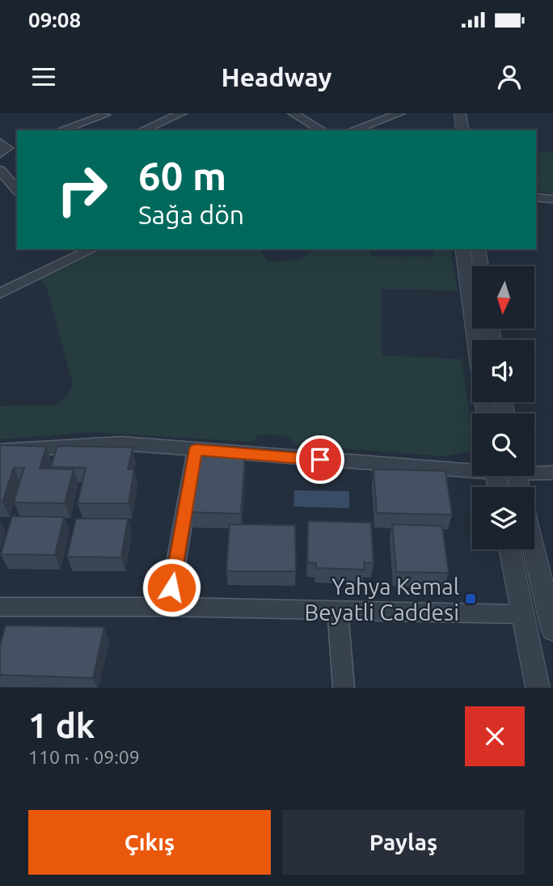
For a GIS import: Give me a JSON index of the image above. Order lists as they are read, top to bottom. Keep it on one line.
{"places":{"transit":["Yahya Kemal Beyatli Caddesi"]},"north":"bottom","page":{"status":"09:08","header":"Headway","turn":["60 m","Sağa dön"],"heading":["1 dk","110 m · 09:09"],"buttons":["Çıkış","Paylaş"]}}
